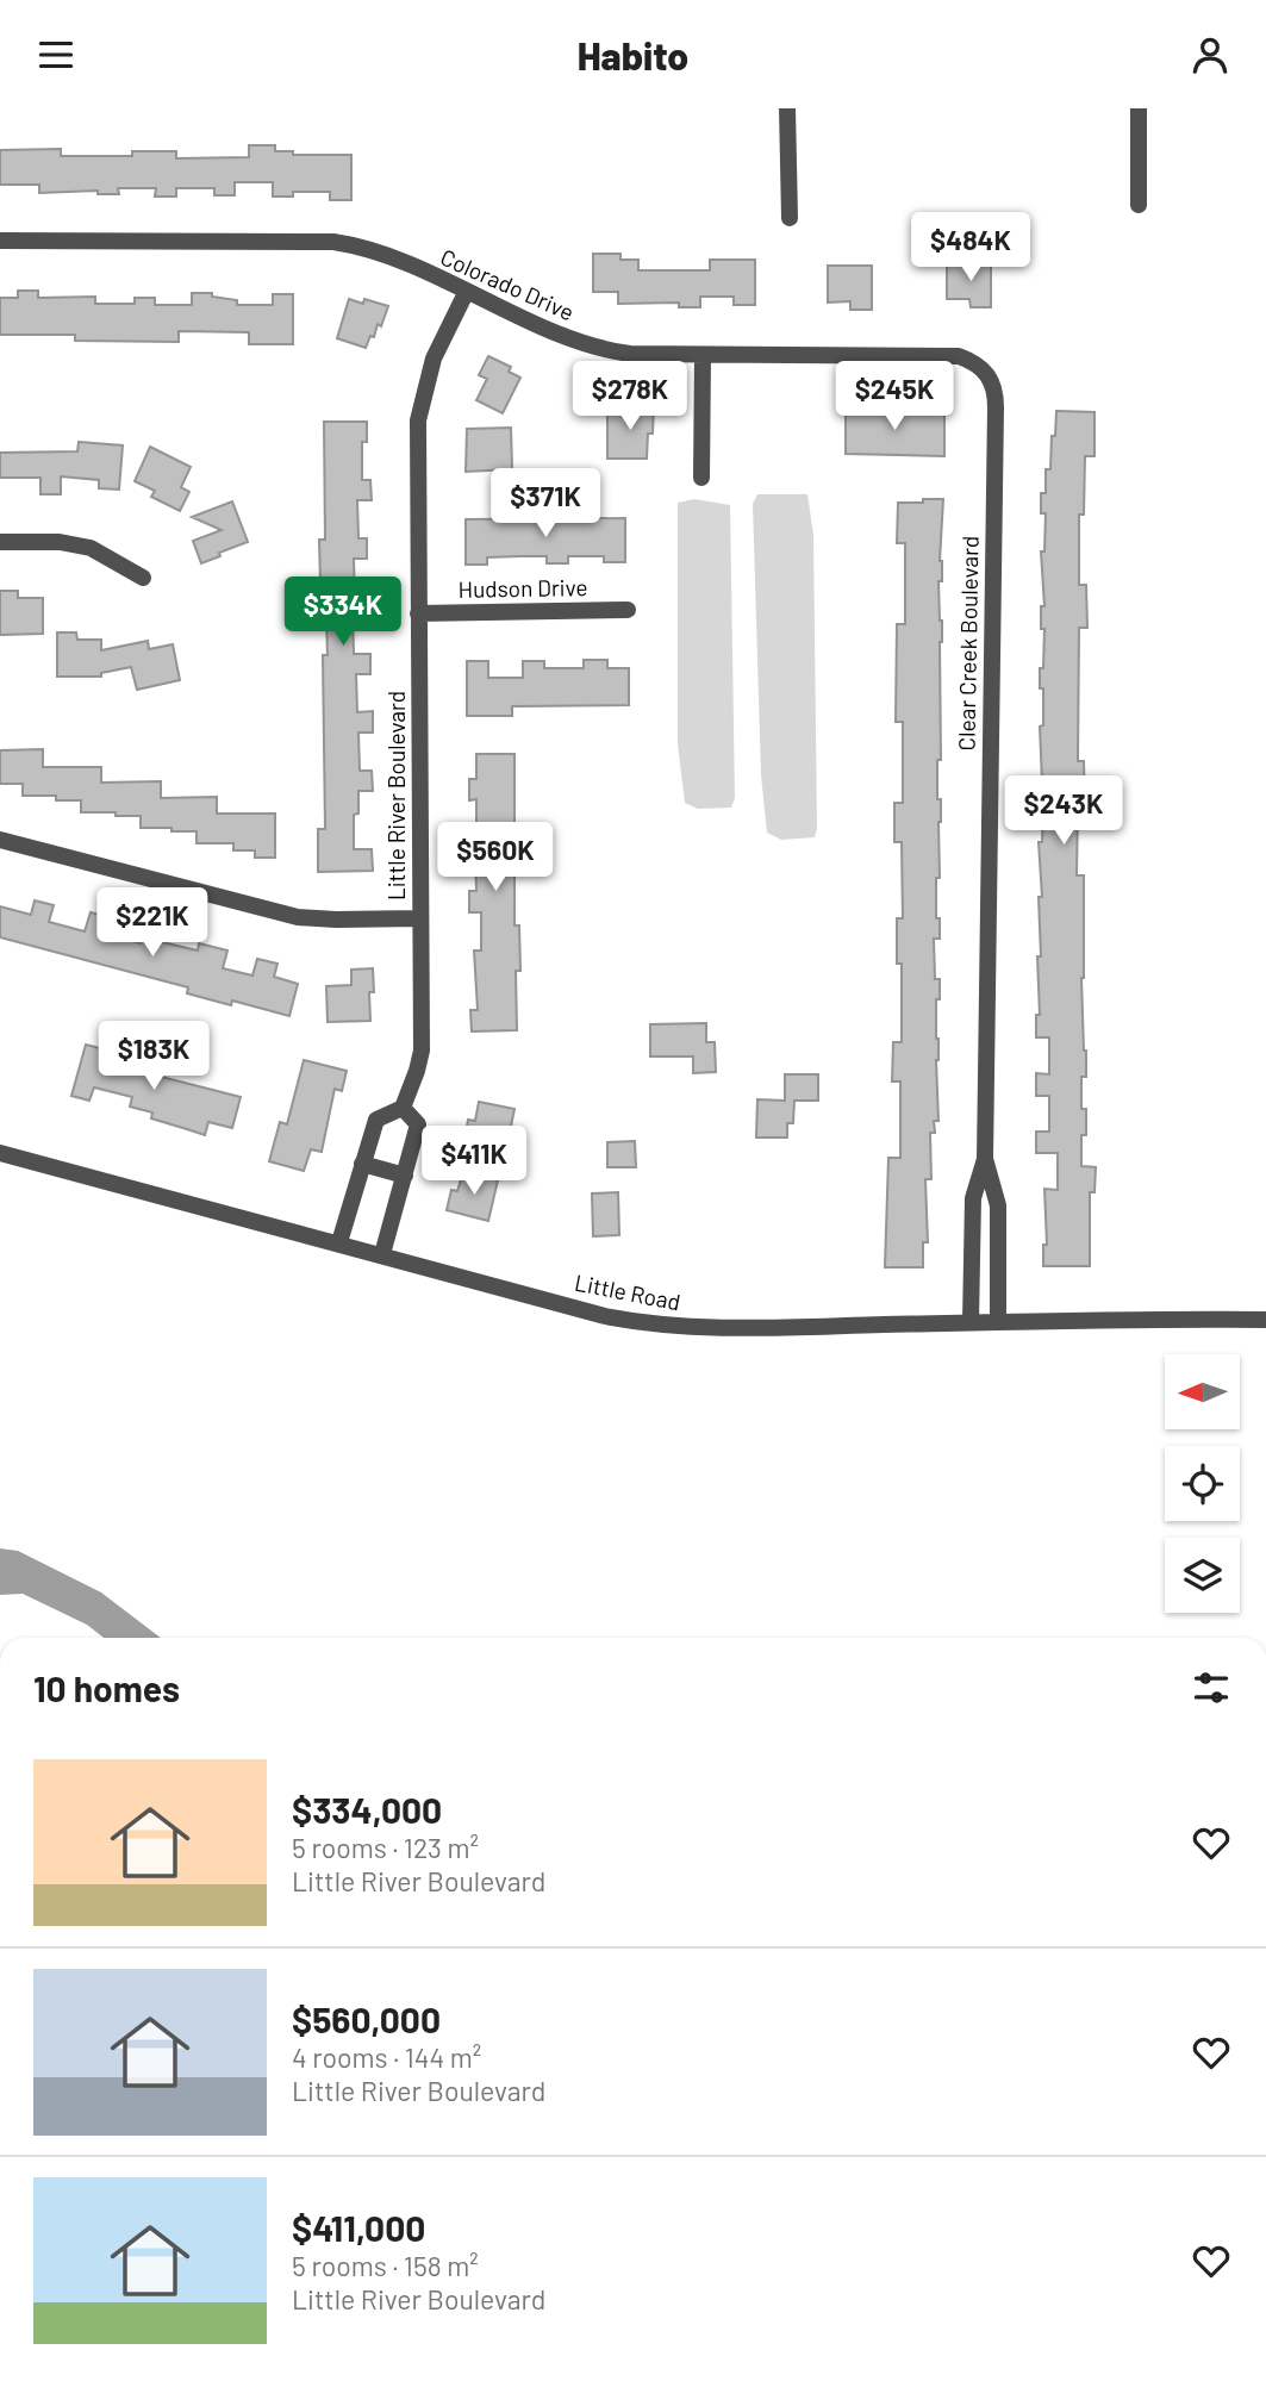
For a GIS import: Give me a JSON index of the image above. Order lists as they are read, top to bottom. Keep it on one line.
{"streets":{"street":["Colorado Drive","Hudson Drive","Clear Creek Boulevard","Little River Boulevard","Little Road"]},"crossings":[["Colorado Drive","Clear Creek Boulevard"],["Colorado Drive","Little River Boulevard"],["Hudson Drive","Little River Boulevard"],["Clear Creek Boulevard","Little Road"]],"north":"left","page":{"header":"Habito","price":["$484K","$278K","$245K","$371K","$334K","$243K","$560K","$221K","$183K","$411K"],"heading":"10 homes","list":[{"name":"$334,000","note":"5 rooms · 123 m² · Little River Boulevard"},{"name":"$560,000","note":"4 rooms · 144 m² · Little River Boulevard"},{"name":"$411,000","note":"5 rooms · 158 m² · Little River Boulevard"}]}}
